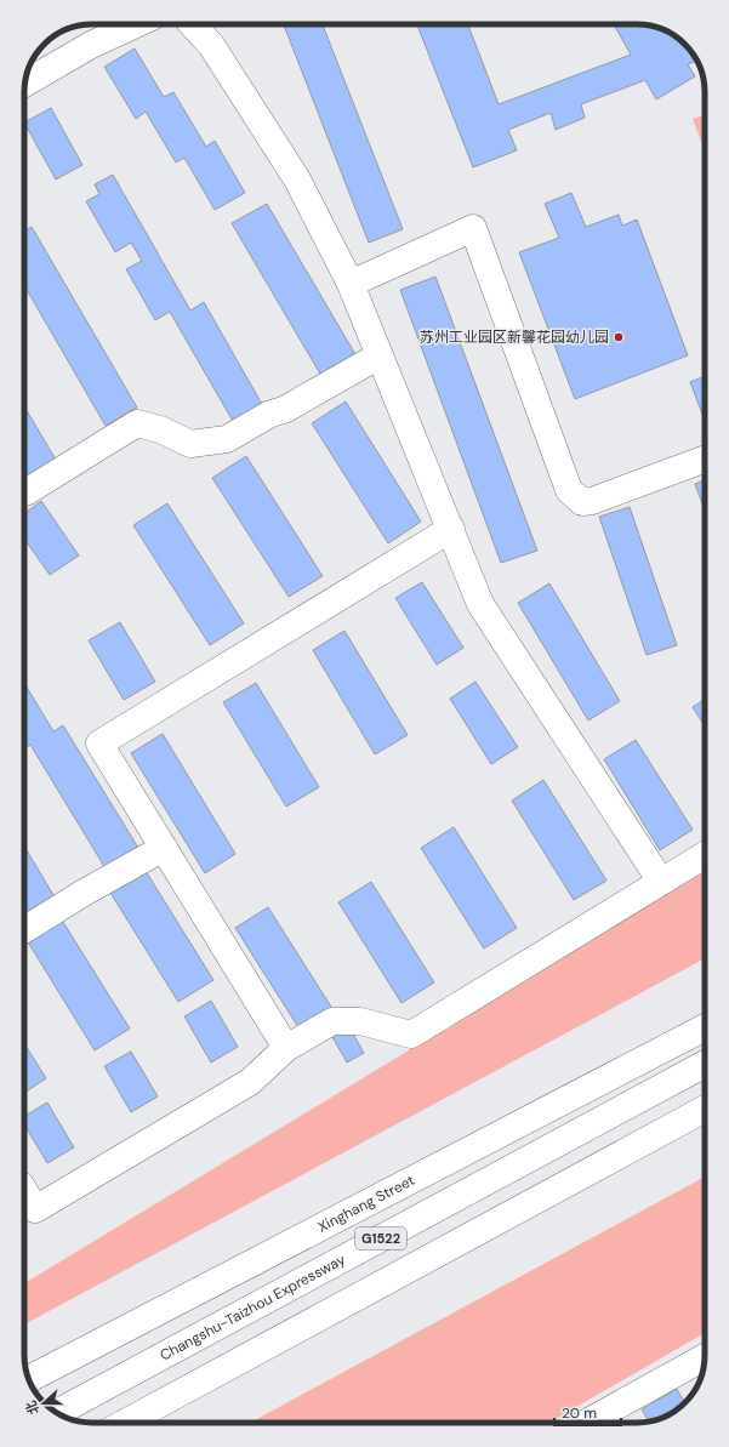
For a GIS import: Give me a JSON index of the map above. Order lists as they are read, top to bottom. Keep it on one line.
{"streets":{"main road":["Xinghang Street","G1522","Changshu-Taizhou Expressway"]},"places":["苏州工业园区新馨花园幼儿园"],"scale_bar":"20 m","north":"left"}
